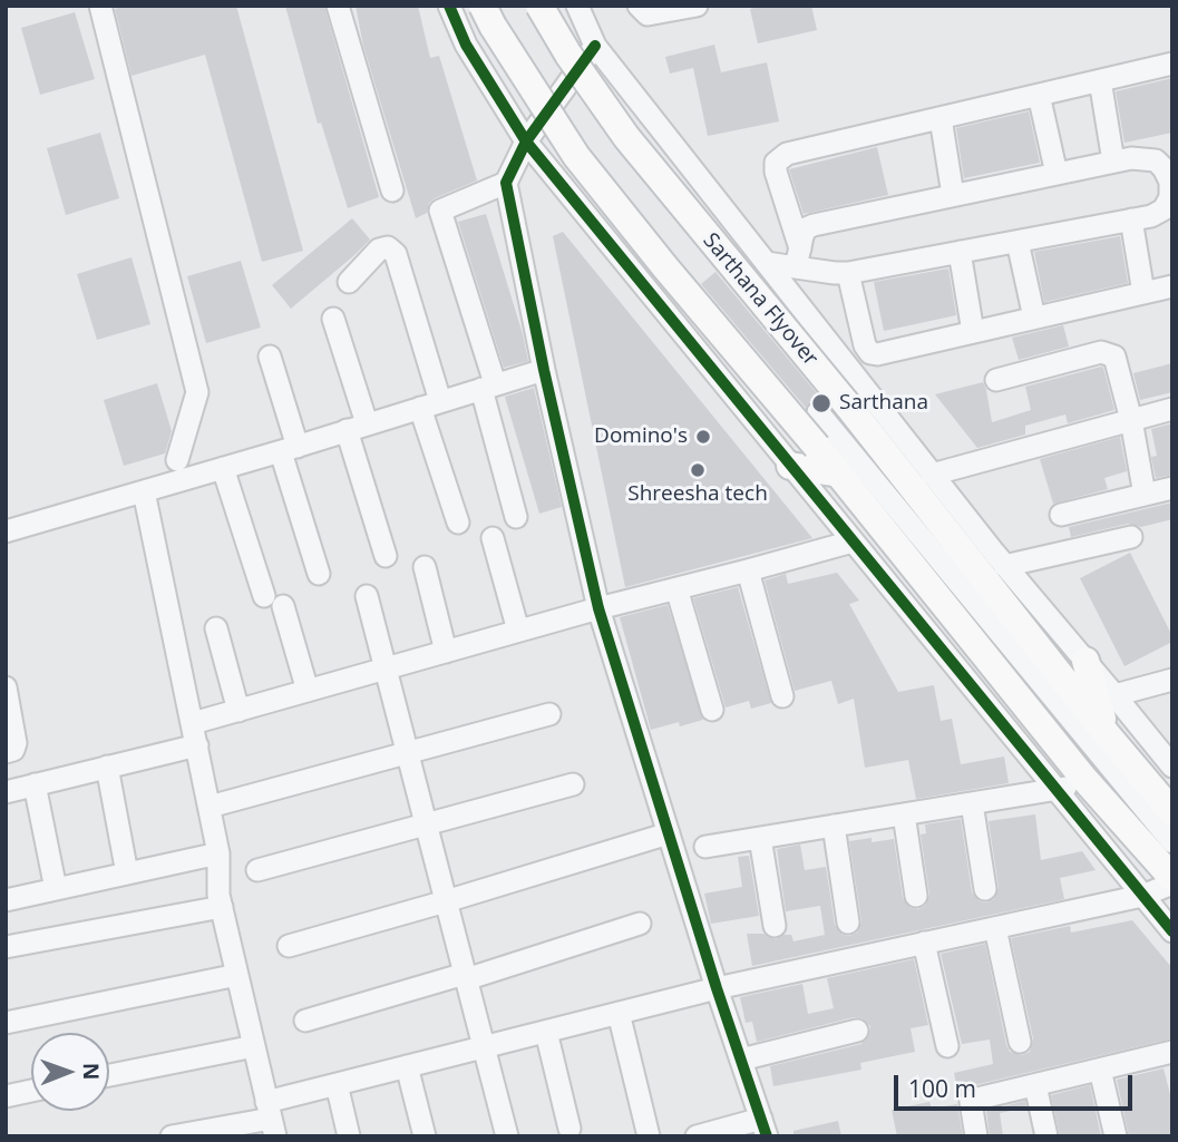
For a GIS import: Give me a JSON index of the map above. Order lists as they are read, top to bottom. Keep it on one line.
{"streets":{"main road":["Sarthana Flyover"]},"places":["Sarthana","Domino's","Shreesha tech"],"scale_bar":"100 m","north":"right"}
